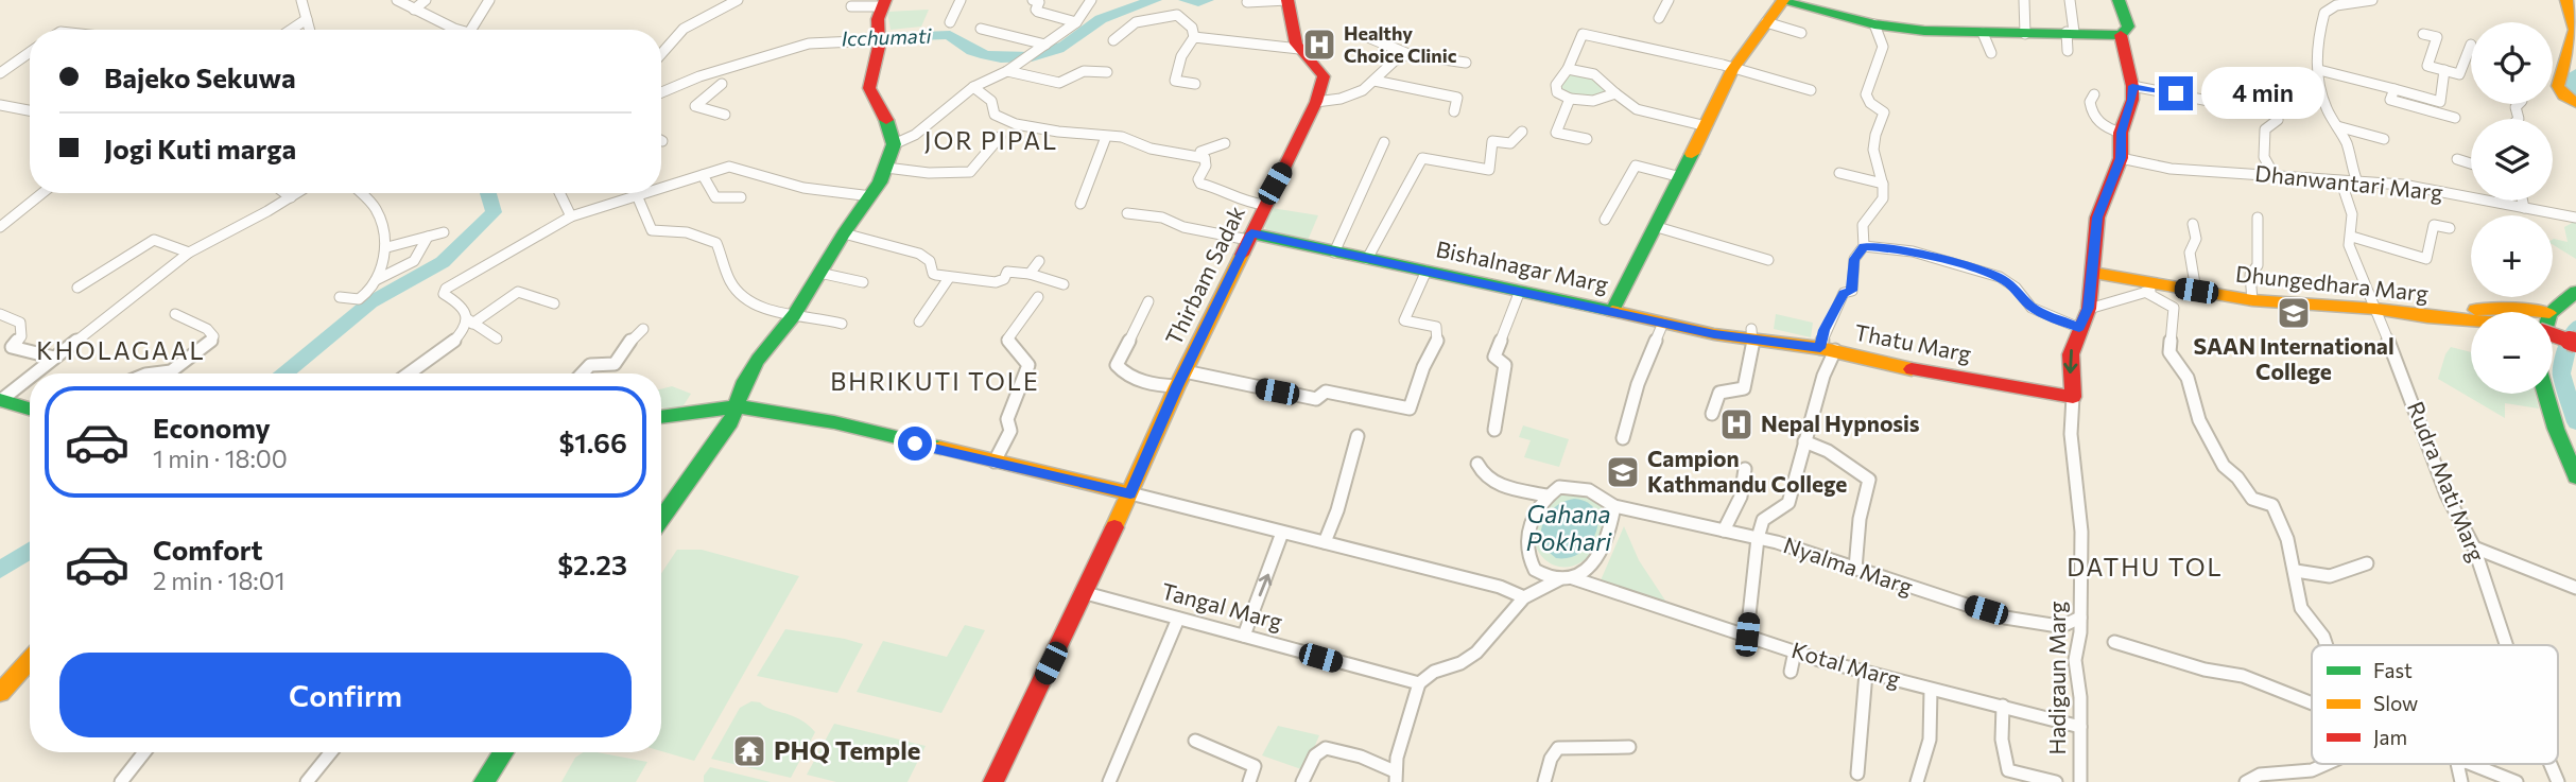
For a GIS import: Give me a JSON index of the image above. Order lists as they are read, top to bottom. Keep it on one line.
{"streets":{"main road":["Bishalnagar Marg","Thirbam Sadak","Dhungedhara Marg","Thatu Marg"],"street":["Dhanwantari Marg","Rudra Mati Marg","Nyalma Marg","Tangal Marg","Kotal Marg","Hadigaun Marg"]},"crossings":[["Dhanwantari Marg","Rudra Mati Marg"],["Bishalnagar Marg","Thirbam Sadak"],["Bishalnagar Marg","Thatu Marg"],["Dhungedhara Marg","Rudra Mati Marg"],["Thatu Marg","Hadigaun Marg"],["Nyalma Marg","Kotal Marg"],["Nyalma Marg","Hadigaun Marg"],["Kotal Marg","Hadigaun Marg"]],"districts":["JOR PIPAL","KHOLAGAAL","BHRIKUTI TOLE","DATHU TOL"],"water":["Icchumati","Gahana Pokhari"],"places":{"hospital":["Healthy Choice Clinic","Nepal Hypnosis"],"school or university":["SAAN International College","Campion Kathmandu College"],"temple":["PHQ Temple"]},"legend":["Fast","Slow","Jam"],"page":{"map_buttons":["+","−"],"banner":["Bajeko Sekuwa","Jogi Kuti marga"],"bubble":"4 min","list":[{"name":"Economy","note":"1 min · 18:00","value":"$1.66"},{"name":"Comfort","note":"2 min · 18:01","value":"$2.23"}],"buttons":"Confirm"}}
